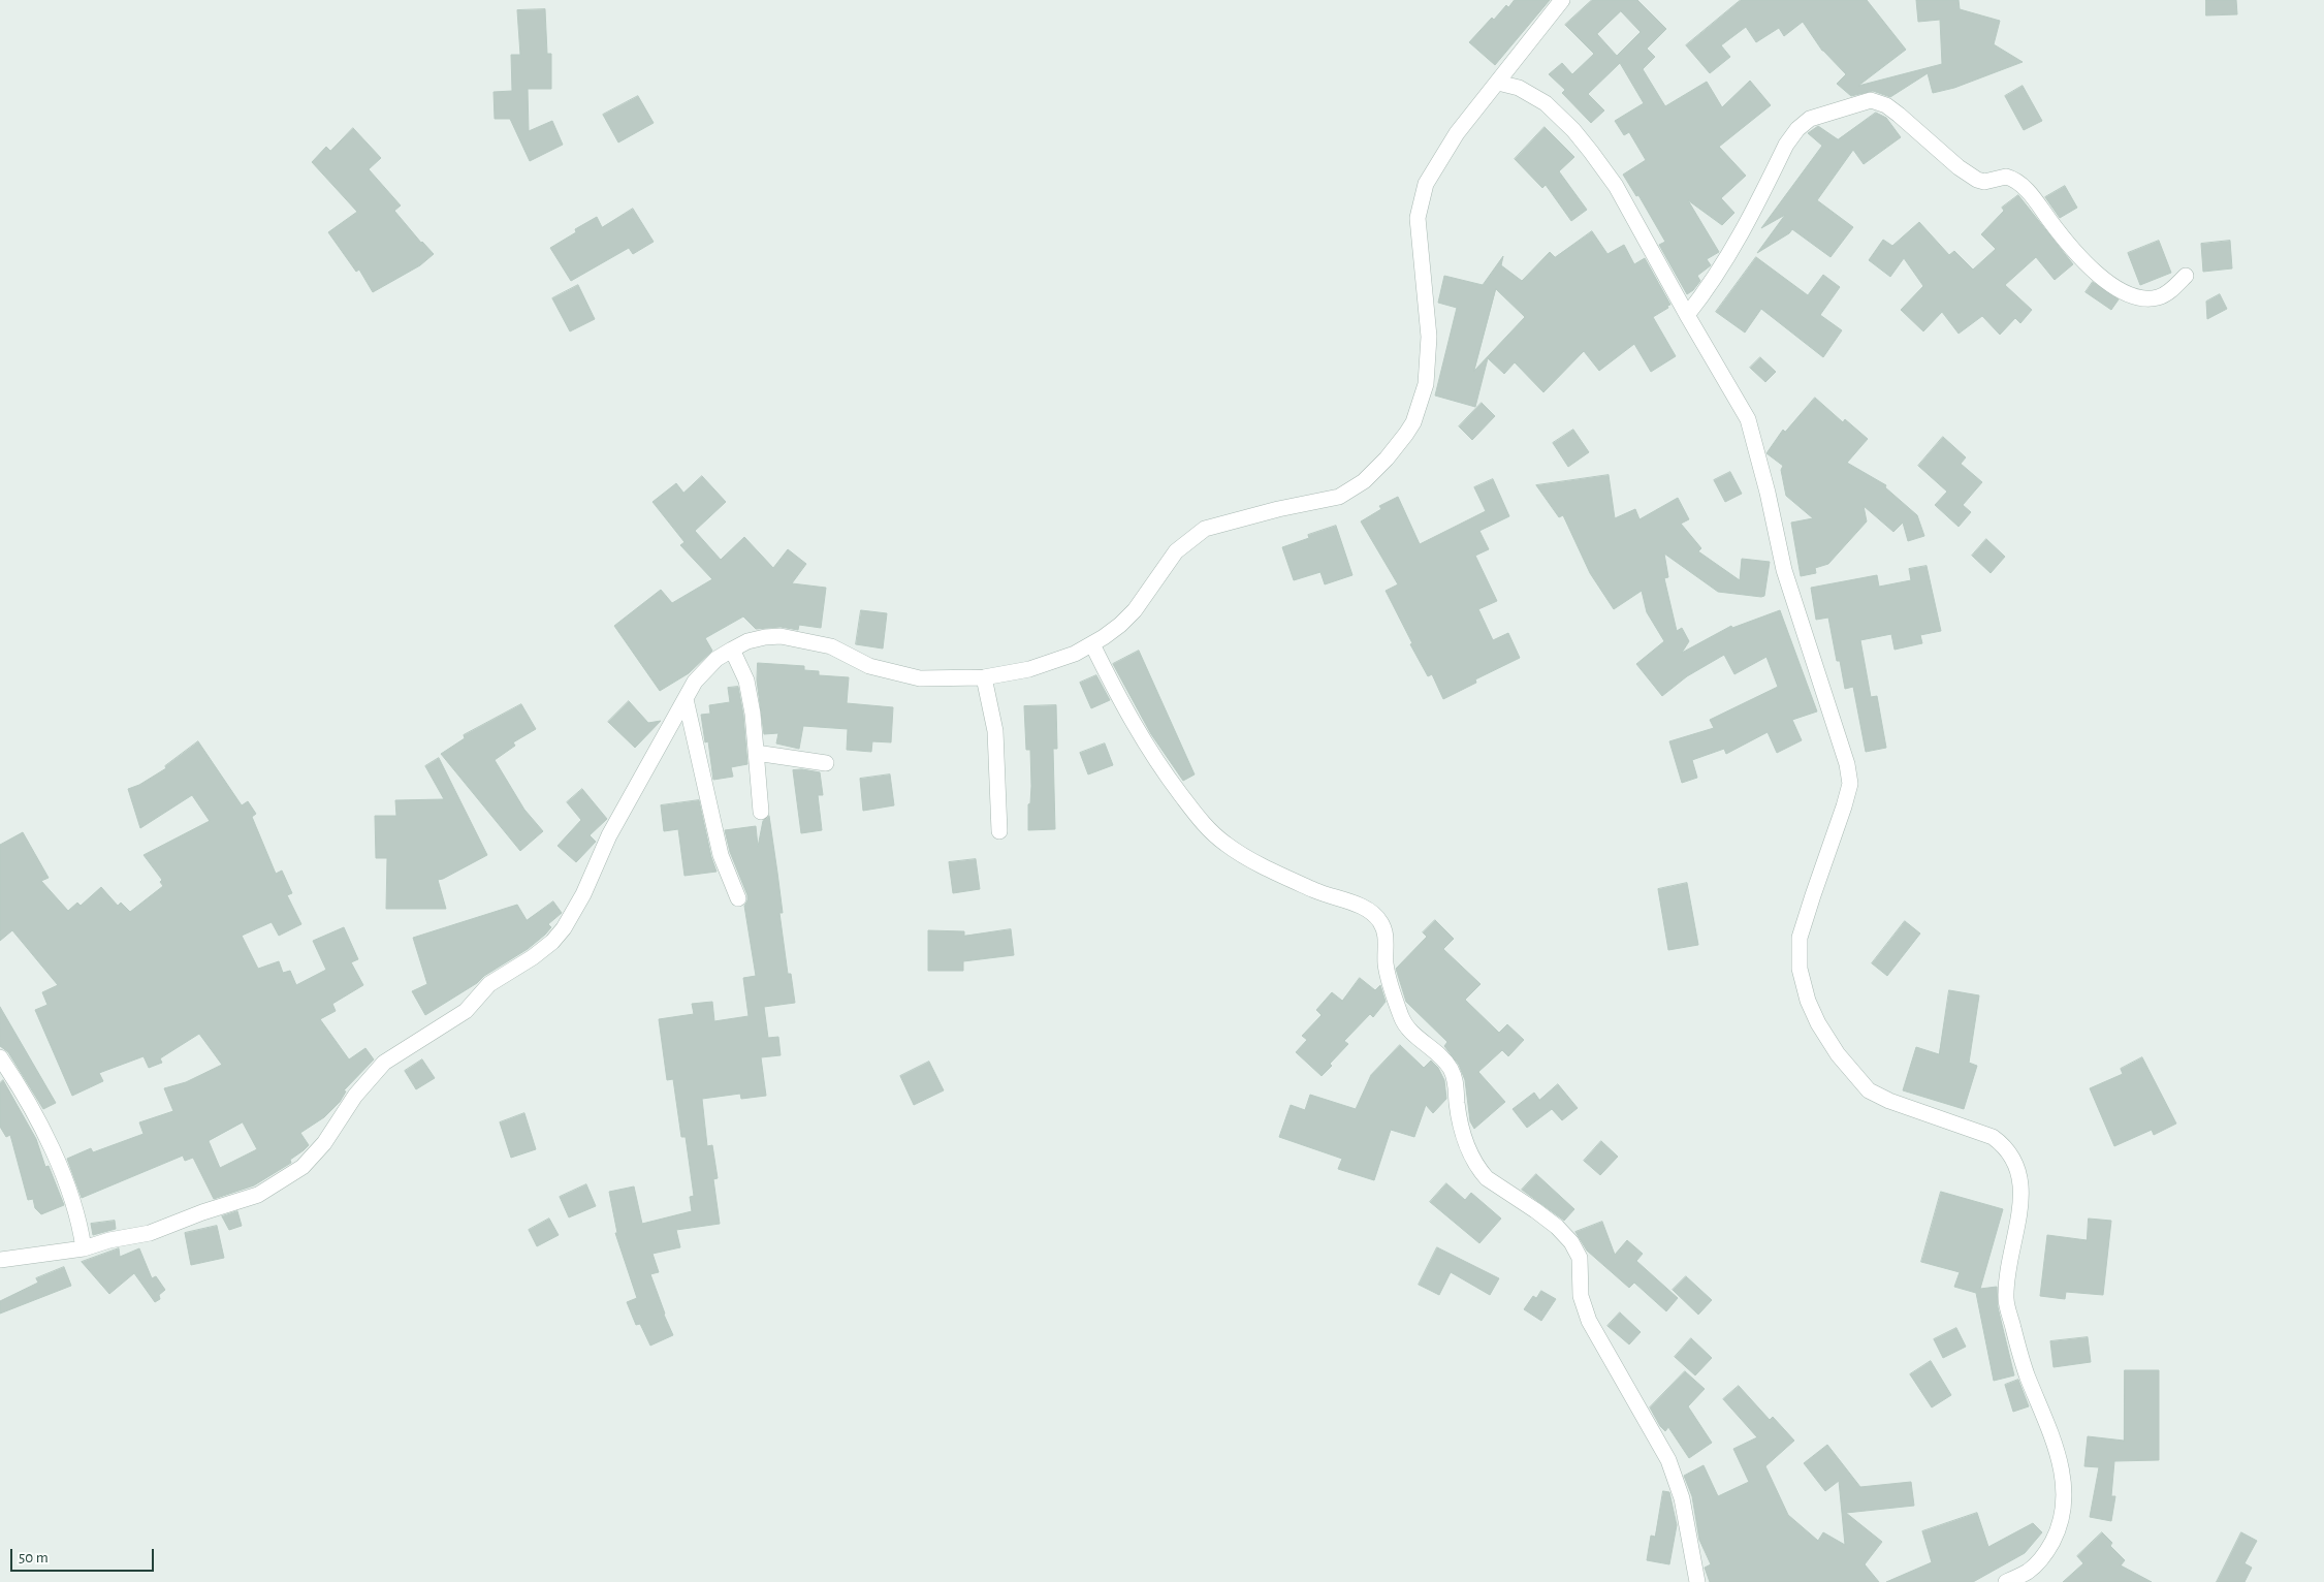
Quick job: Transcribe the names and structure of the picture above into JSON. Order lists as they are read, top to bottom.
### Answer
{
  "scale_bar": "50 m"
}
